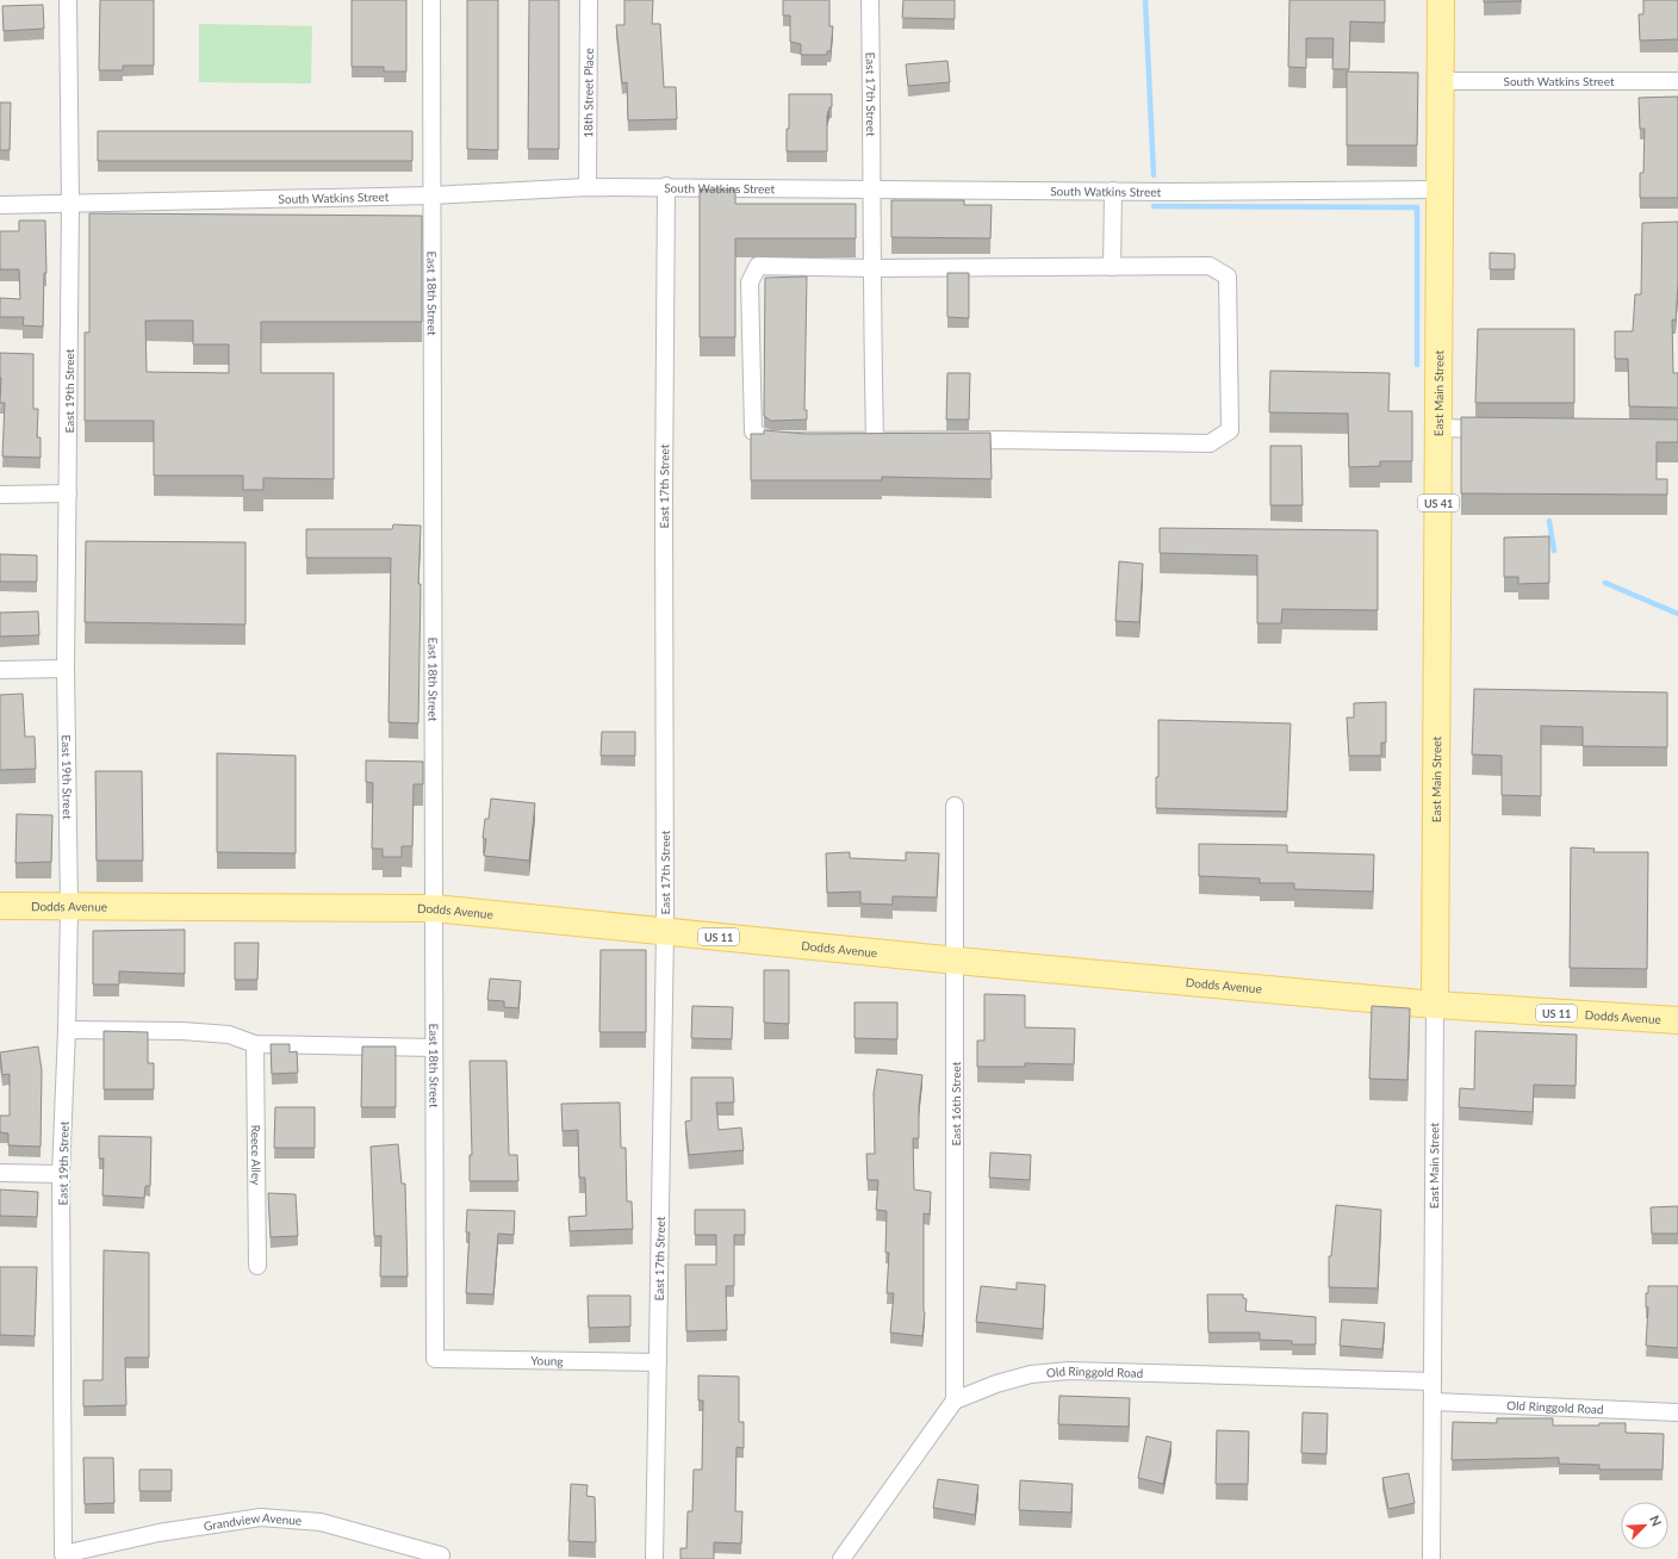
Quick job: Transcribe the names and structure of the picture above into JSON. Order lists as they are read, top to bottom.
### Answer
{
  "streets": {
    "main road": [
      "East Main Street",
      "US 41",
      "Dodds Avenue",
      "US 11"
    ],
    "street": [
      "South Watkins Street",
      "18th Street Place",
      "East 17th Street",
      "East 18th Street",
      "East 19th Street",
      "East 16th Street",
      "Reece Alley",
      "Young",
      "Old Ringgold Road",
      "Grandview Avenue"
    ]
  },
  "crossings": [
    ["South Watkins Street", "18th Street Place"],
    ["South Watkins Street", "East 17th Street"],
    ["South Watkins Street", "East 18th Street"],
    ["South Watkins Street", "East 19th Street"],
    ["South Watkins Street", "East Main Street"],
    ["East 17th Street", "Dodds Avenue"],
    ["East 17th Street", "Young"],
    ["East 18th Street", "Dodds Avenue"],
    ["East 18th Street", "Young"],
    ["East 19th Street", "Dodds Avenue"],
    ["East 19th Street", "Grandview Avenue"],
    ["East Main Street", "Dodds Avenue"],
    ["East Main Street", "Old Ringgold Road"],
    ["Dodds Avenue", "East 16th Street"],
    ["East 16th Street", "Old Ringgold Road"]
  ],
  "north": "top right"
}
